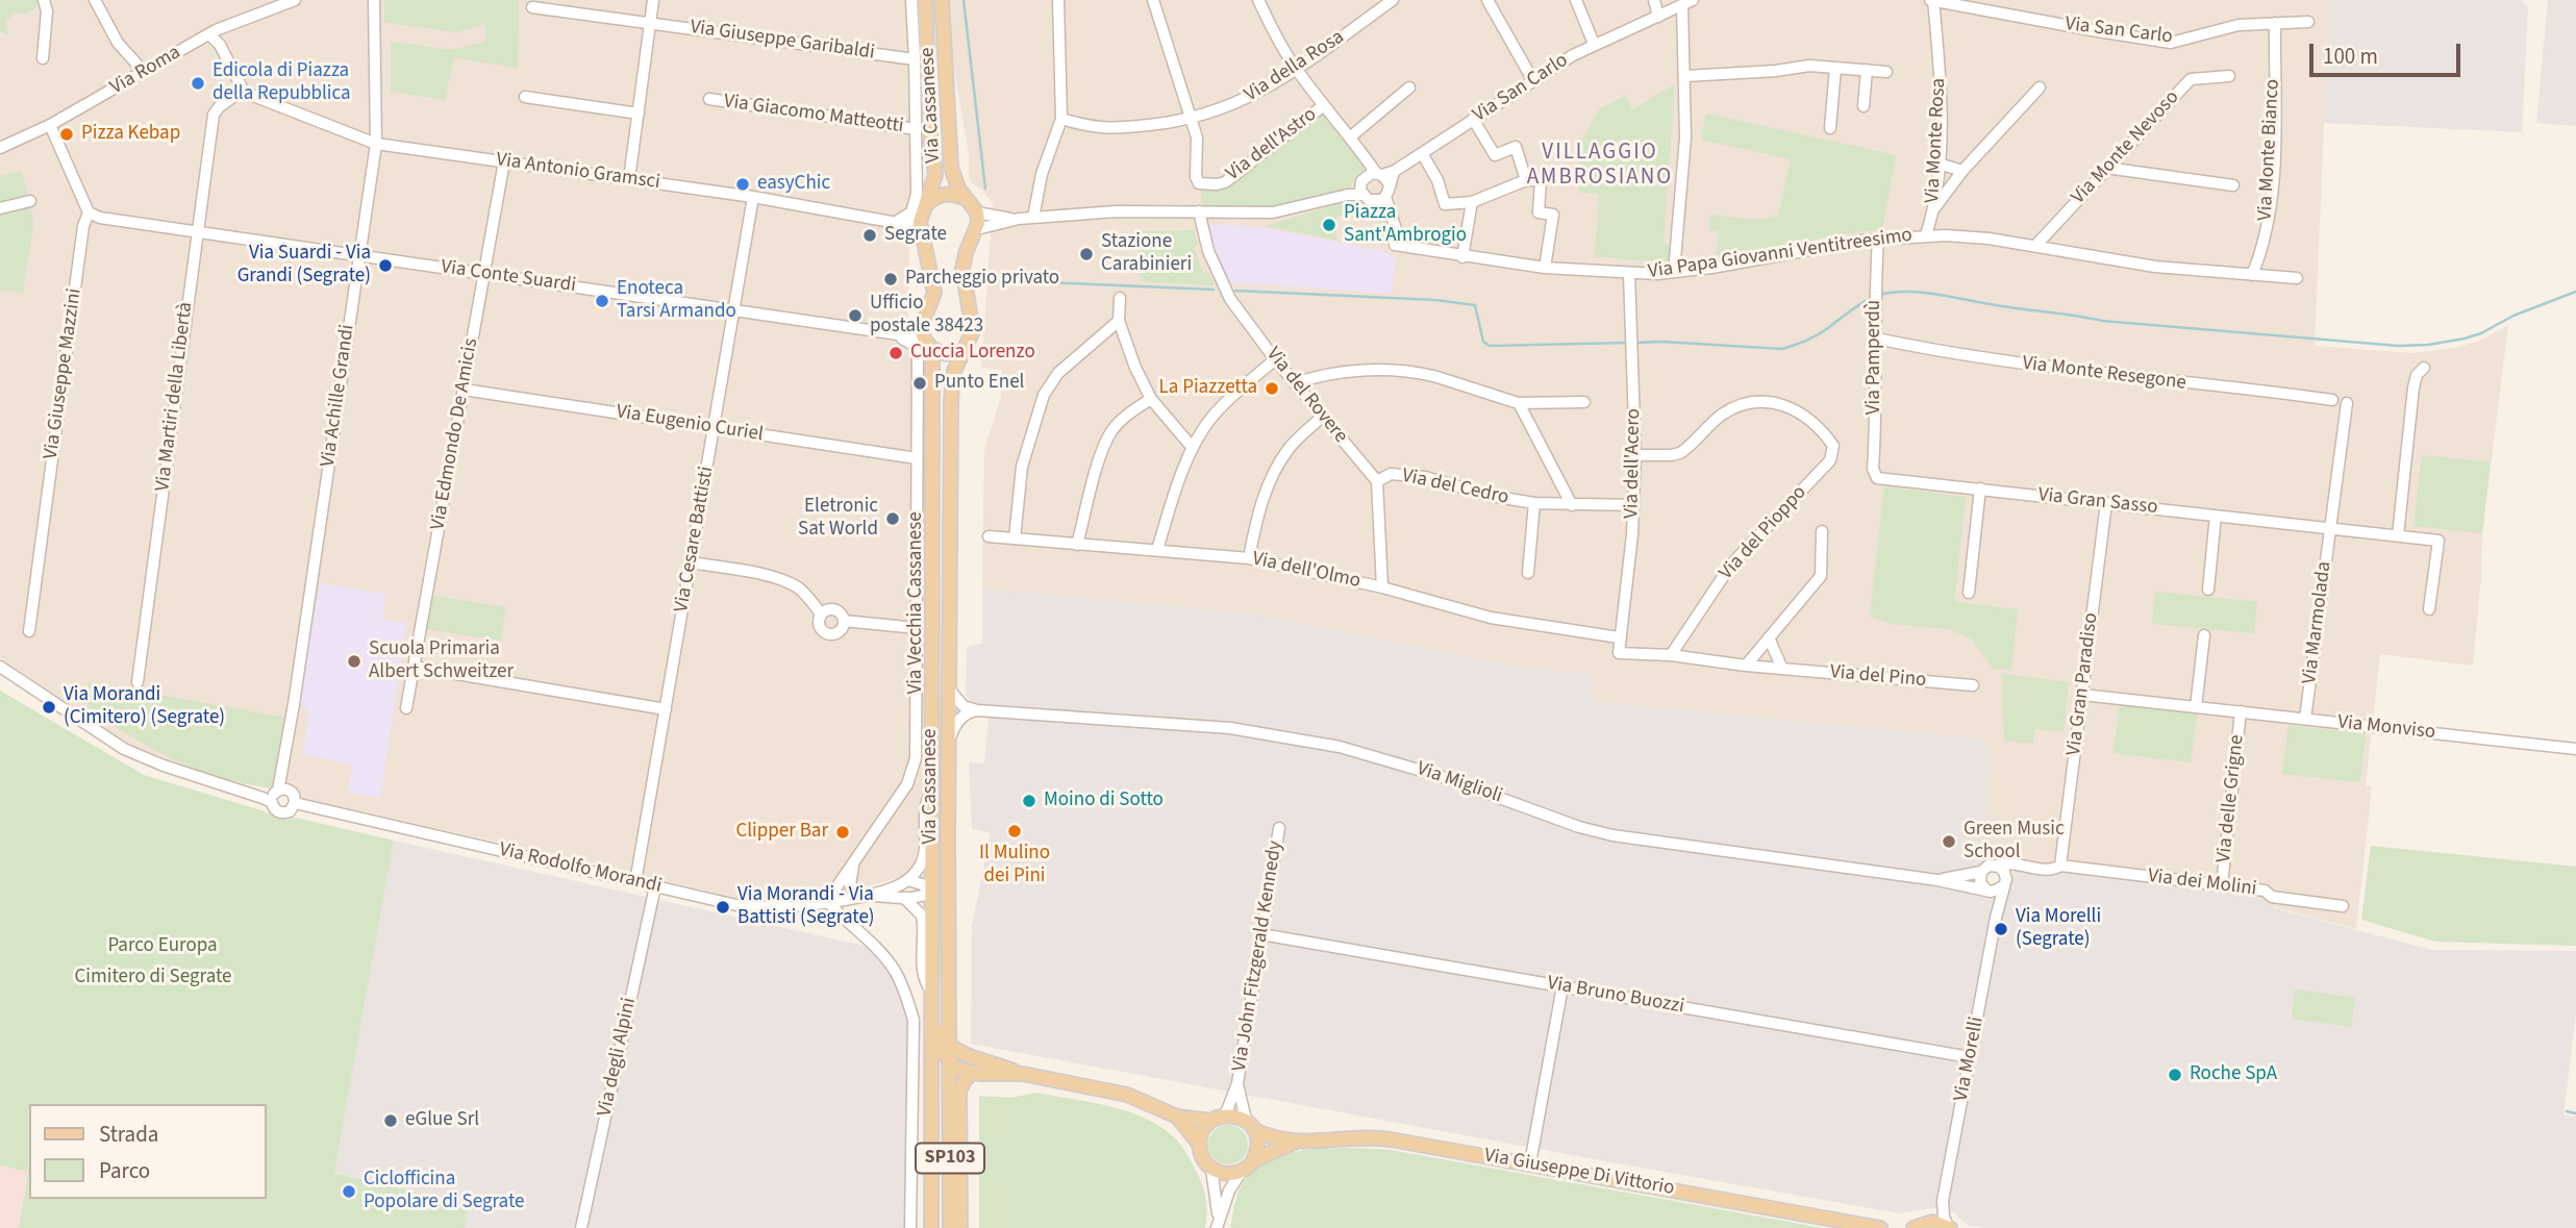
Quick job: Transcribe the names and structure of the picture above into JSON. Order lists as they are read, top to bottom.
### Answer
{
  "streets": {
    "main road": ["Via Cassanese", "SP103", "Via Giuseppe Di Vittorio"],
    "street": [
      "Via San Carlo",
      "Via Giuseppe Garibaldi",
      "Via della Rosa",
      "Via Roma",
      "Via Giacomo Matteotti",
      "Via Monte Rosa",
      "Via dell'Astro",
      "Via Monte Nevoso",
      "Via Monte Bianco",
      "Via Antonio Gramsci",
      "Via Papa Giovanni Ventitreesimo",
      "Via Conte Suardi",
      "Via Pamperdù",
      "Via Giuseppe Mazzini",
      "Via Monte Resegone",
      "Via Achille Grandi",
      "Via del Rovere",
      "Via Martiri della Libertà",
      "Via Eugenio Curiel",
      "Via Edmondo De Amicis",
      "Via dell'Acero",
      "Via del Cedro",
      "Via Gran Sasso",
      "Via del Pioppo",
      "Via Cesare Battisti",
      "Via dell'Olmo",
      "Via Vecchia Cassanese",
      "Via Marmolada",
      "Via del Pino",
      "Via Gran Paradiso",
      "Via Monviso",
      "Via Miglioli",
      "Via delle Grigne",
      "Via Rodolfo Morandi",
      "Via dei Molini",
      "Via John Fitzgerald Kennedy",
      "Via Bruno Buozzi",
      "Via degli Alpini",
      "Via Morelli"
    ]
  },
  "crossings": [
    ["Via San Carlo", "Via Monte Rosa"],
    ["Via San Carlo", "Via Monte Bianco"],
    ["Via della Rosa", "Via dell'Astro"],
    ["Via Cassanese", "Via Antonio Gramsci"],
    ["Via Cassanese", "Via Conte Suardi"],
    ["Via Cassanese", "Via Rodolfo Morandi"],
    ["Via Monte Rosa", "Via Papa Giovanni Ventitreesimo"],
    ["Via Monte Nevoso", "Via Papa Giovanni Ventitreesimo"],
    ["Via Monte Bianco", "Via Papa Giovanni Ventitreesimo"],
    ["Via Antonio Gramsci", "Via Achille Grandi"],
    ["Via Antonio Gramsci", "Via Martiri della Libertà"],
    ["Via Antonio Gramsci", "Via Edmondo De Amicis"],
    ["Via Antonio Gramsci", "Via Cesare Battisti"],
    ["Via Papa Giovanni Ventitreesimo", "Via Pamperdù"],
    ["Via Papa Giovanni Ventitreesimo", "Via dell'Acero"],
    ["Via Conte Suardi", "Via Giuseppe Mazzini"],
    ["Via Conte Suardi", "Via Achille Grandi"],
    ["Via Conte Suardi", "Via Martiri della Libertà"],
    ["Via Conte Suardi", "Via Edmondo De Amicis"],
    ["Via Conte Suardi", "Via Cesare Battisti"],
    ["Via Conte Suardi", "Via Vecchia Cassanese"],
    ["Via Pamperdù", "Via Monte Resegone"],
    ["Via Pamperdù", "Via Gran Sasso"],
    ["Via Achille Grandi", "Via Rodolfo Morandi"],
    ["Via del Rovere", "Via del Cedro"],
    ["Via Eugenio Curiel", "Via Edmondo De Amicis"],
    ["Via Eugenio Curiel", "Via Cesare Battisti"],
    ["Via Eugenio Curiel", "Via Vecchia Cassanese"],
    ["Via dell'Acero", "Via del Cedro"],
    ["Via dell'Acero", "Via del Pioppo"],
    ["Via dell'Acero", "Via dell'Olmo"],
    ["Via dell'Acero", "Via del Pino"],
    ["Via Gran Sasso", "Via Marmolada"],
    ["Via Gran Sasso", "Via Gran Paradiso"],
    ["Via del Pioppo", "Via del Pino"],
    ["Via Cesare Battisti", "Via Rodolfo Morandi"],
    ["Via Vecchia Cassanese", "Via Rodolfo Morandi"],
    ["Via Marmolada", "Via Monviso"],
    ["Via Gran Paradiso", "Via Monviso"],
    ["Via Gran Paradiso", "Via dei Molini"],
    ["Via Monviso", "Via delle Grigne"],
    ["Via Miglioli", "Via Morelli"],
    ["Via delle Grigne", "Via dei Molini"],
    ["Via Rodolfo Morandi", "Via degli Alpini"],
    ["Via John Fitzgerald Kennedy", "Via Bruno Buozzi"],
    ["Via John Fitzgerald Kennedy", "Via Giuseppe Di Vittorio"],
    ["Via Bruno Buozzi", "Via Morelli"]
  ],
  "districts": ["VILLAGGIO AMBROSIANO"],
  "parks": ["Parco Europa", "Cimitero di Segrate"],
  "places": [
    "Edicola di Piazza della Repubblica",
    "Pizza Kebap",
    "easyChic",
    "Piazza Sant'Ambrogio",
    "Segrate",
    "Stazione Carabinieri",
    "Via Suardi - Via Grandi (Segrate)",
    "Parcheggio privato",
    "Enoteca Tarsi Armando",
    "Ufficio postale 38423",
    "Cuccia Lorenzo",
    "Punto Enel",
    "La Piazzetta",
    "Eletronic Sat World",
    "Scuola Primaria Albert Schweitzer",
    "Via Morandi (Cimitero) (Segrate)",
    "Moino di Sotto",
    "Il Mulino dei Pini",
    "Clipper Bar",
    "Green Music School",
    "Via Morandi - Via Battisti (Segrate)",
    "Via Morelli (Segrate)",
    "Roche SpA",
    "eGlue Srl",
    "Ciclofficina Popolare di Segrate"
  ],
  "legend": ["Strada", "Parco"],
  "scale_bar": "100 m"
}
